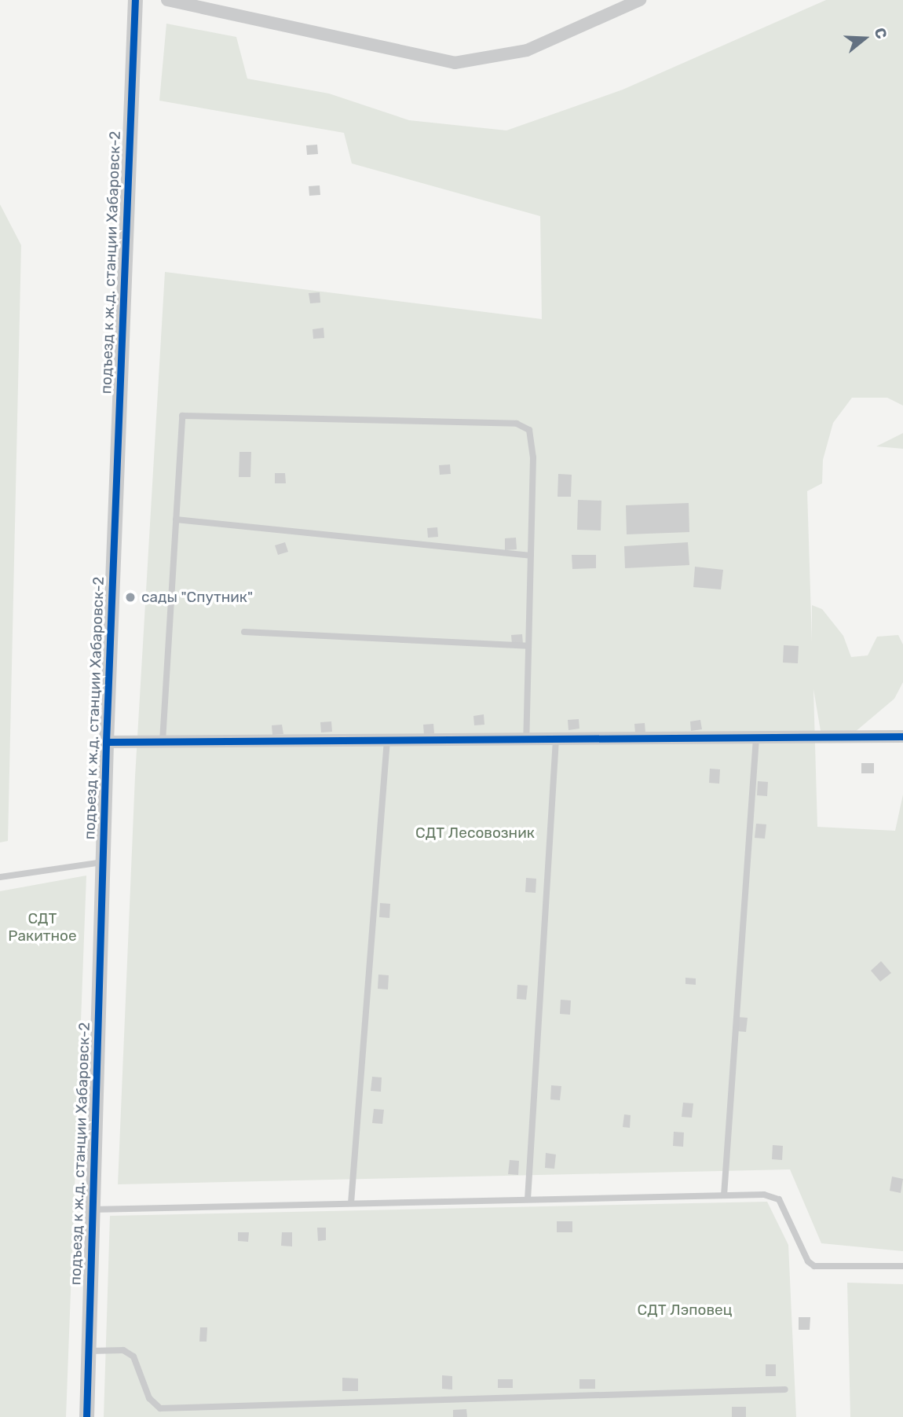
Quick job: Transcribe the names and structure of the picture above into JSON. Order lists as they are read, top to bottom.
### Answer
{
  "streets": {
    "street": ["подъезд к ж.д. станции Хабаровск-2"]
  },
  "parks": ["СДТ Лесовозник", "СДТ Ракитное", "СДТ Лэповец"],
  "places": ["сады \"Спутник\""],
  "north": "right"
}
